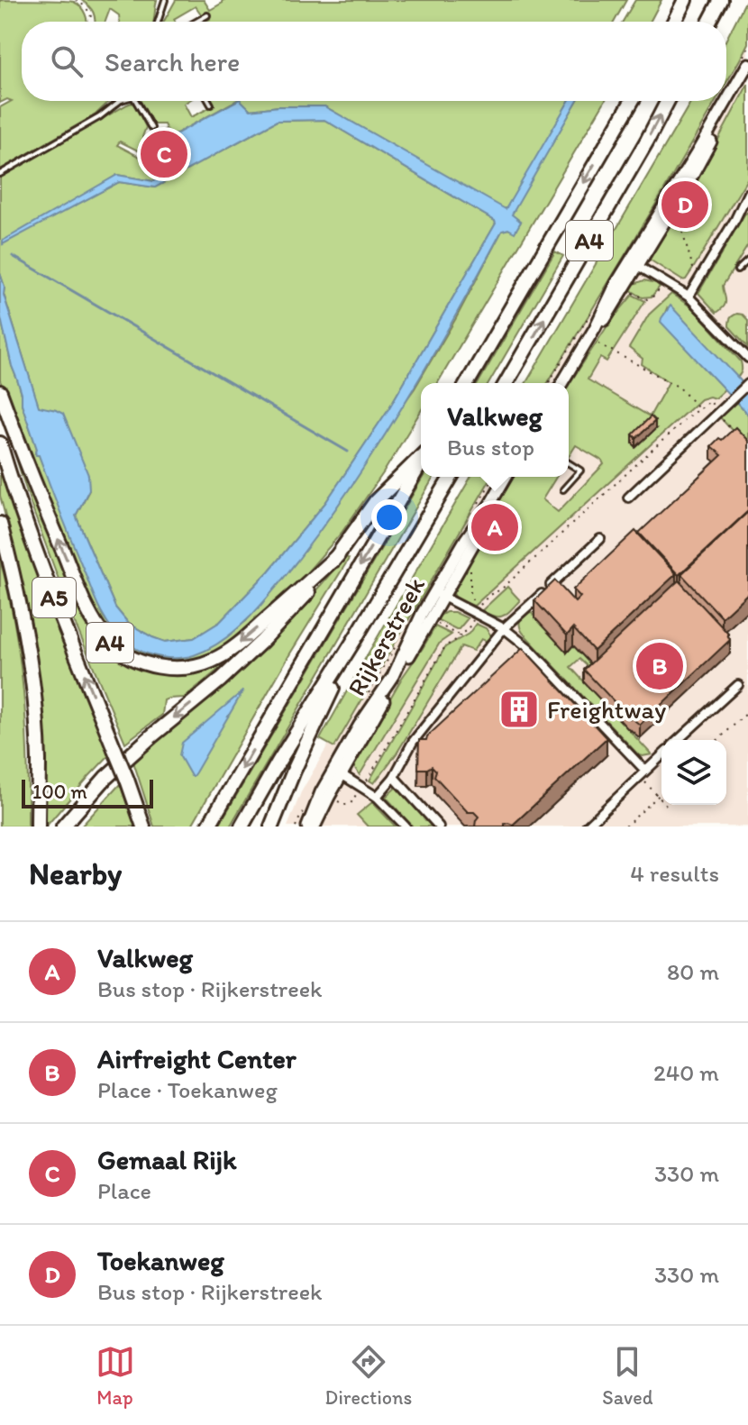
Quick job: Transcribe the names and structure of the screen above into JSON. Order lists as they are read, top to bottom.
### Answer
{
  "streets": {
    "highway": ["A4", "A5"],
    "street": ["Rijkerstreek"]
  },
  "places": {
    "building": ["Freightway"]
  },
  "scale_bar": "100 m",
  "page": {
    "search": "Search here",
    "pins": [
      "C",
      "D",
      "A",
      "B"
    ],
    "popup": ["Valkweg", "Bus stop"],
    "scale": "100 m",
    "heading": ["Nearby", "4 results"],
    "list": [
      {
        "mark": "A",
        "name": "Valkweg",
        "note": "Bus stop · Rijkerstreek",
        "value": "80 m"
      },
      {
        "mark": "B",
        "name": "Airfreight Center",
        "note": "Place · Toekanweg",
        "value": "240 m"
      },
      {
        "mark": "C",
        "name": "Gemaal Rijk",
        "note": "Place",
        "value": "330 m"
      },
      {
        "mark": "D",
        "name": "Toekanweg",
        "note": "Bus stop · Rijkerstreek",
        "value": "330 m"
      }
    ],
    "nav": ["Map", "Directions", "Saved"]
  }
}
